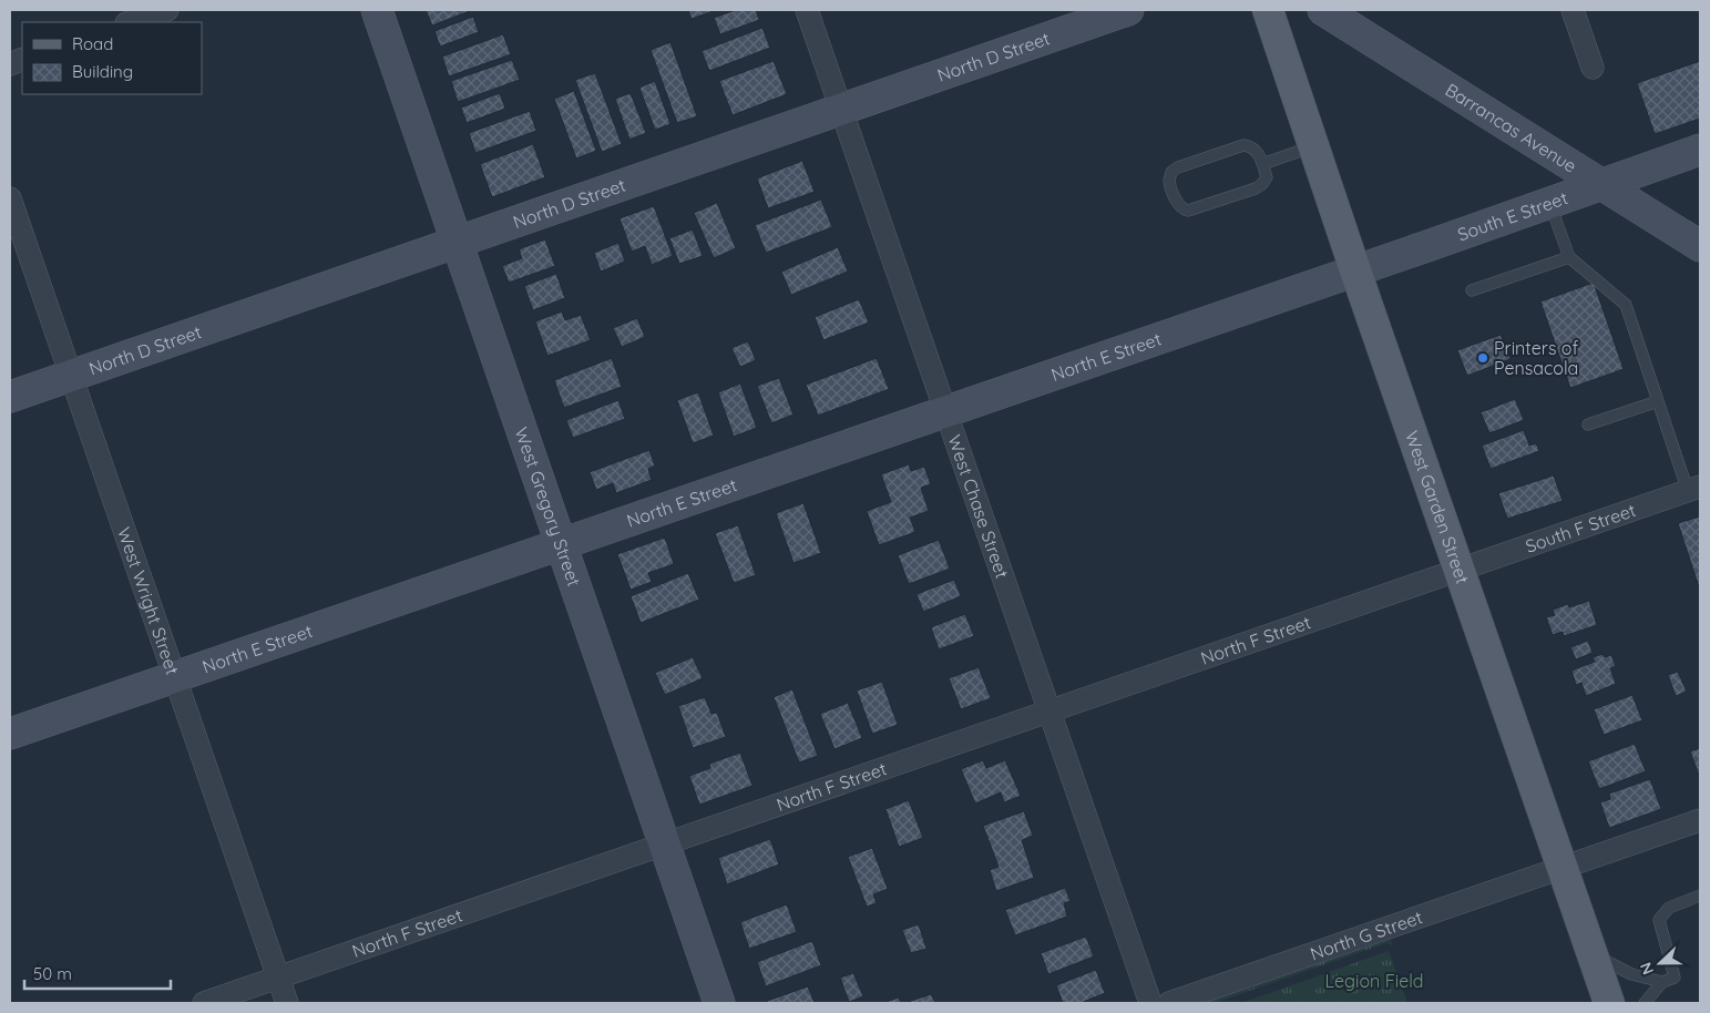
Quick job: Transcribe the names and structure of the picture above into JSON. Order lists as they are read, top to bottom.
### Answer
{
  "streets": {
    "main road": ["West Garden Street"],
    "street": [
      "North D Street",
      "Barrancas Avenue",
      "South E Street",
      "North E Street",
      "West Gregory Street",
      "West Chase Street",
      "South F Street",
      "West Wright Street",
      "North F Street",
      "North G Street"
    ]
  },
  "crossings": [
    ["North D Street", "West Gregory Street"],
    ["North D Street", "West Chase Street"],
    ["North D Street", "West Wright Street"],
    ["Barrancas Avenue", "South E Street"],
    ["South E Street", "North E Street"],
    ["South E Street", "West Garden Street"],
    ["North E Street", "West Gregory Street"],
    ["North E Street", "West Chase Street"],
    ["North E Street", "West Garden Street"],
    ["North E Street", "West Wright Street"],
    ["West Gregory Street", "North F Street"],
    ["West Chase Street", "North F Street"],
    ["West Garden Street", "South F Street"],
    ["West Garden Street", "North F Street"],
    ["West Garden Street", "North G Street"],
    ["South F Street", "North F Street"],
    ["West Wright Street", "North F Street"]
  ],
  "parks": ["Legion Field"],
  "places": ["Printers of Pensacola"],
  "legend": ["Road", "Building"],
  "scale_bar": "50 m",
  "north": "left"
}
